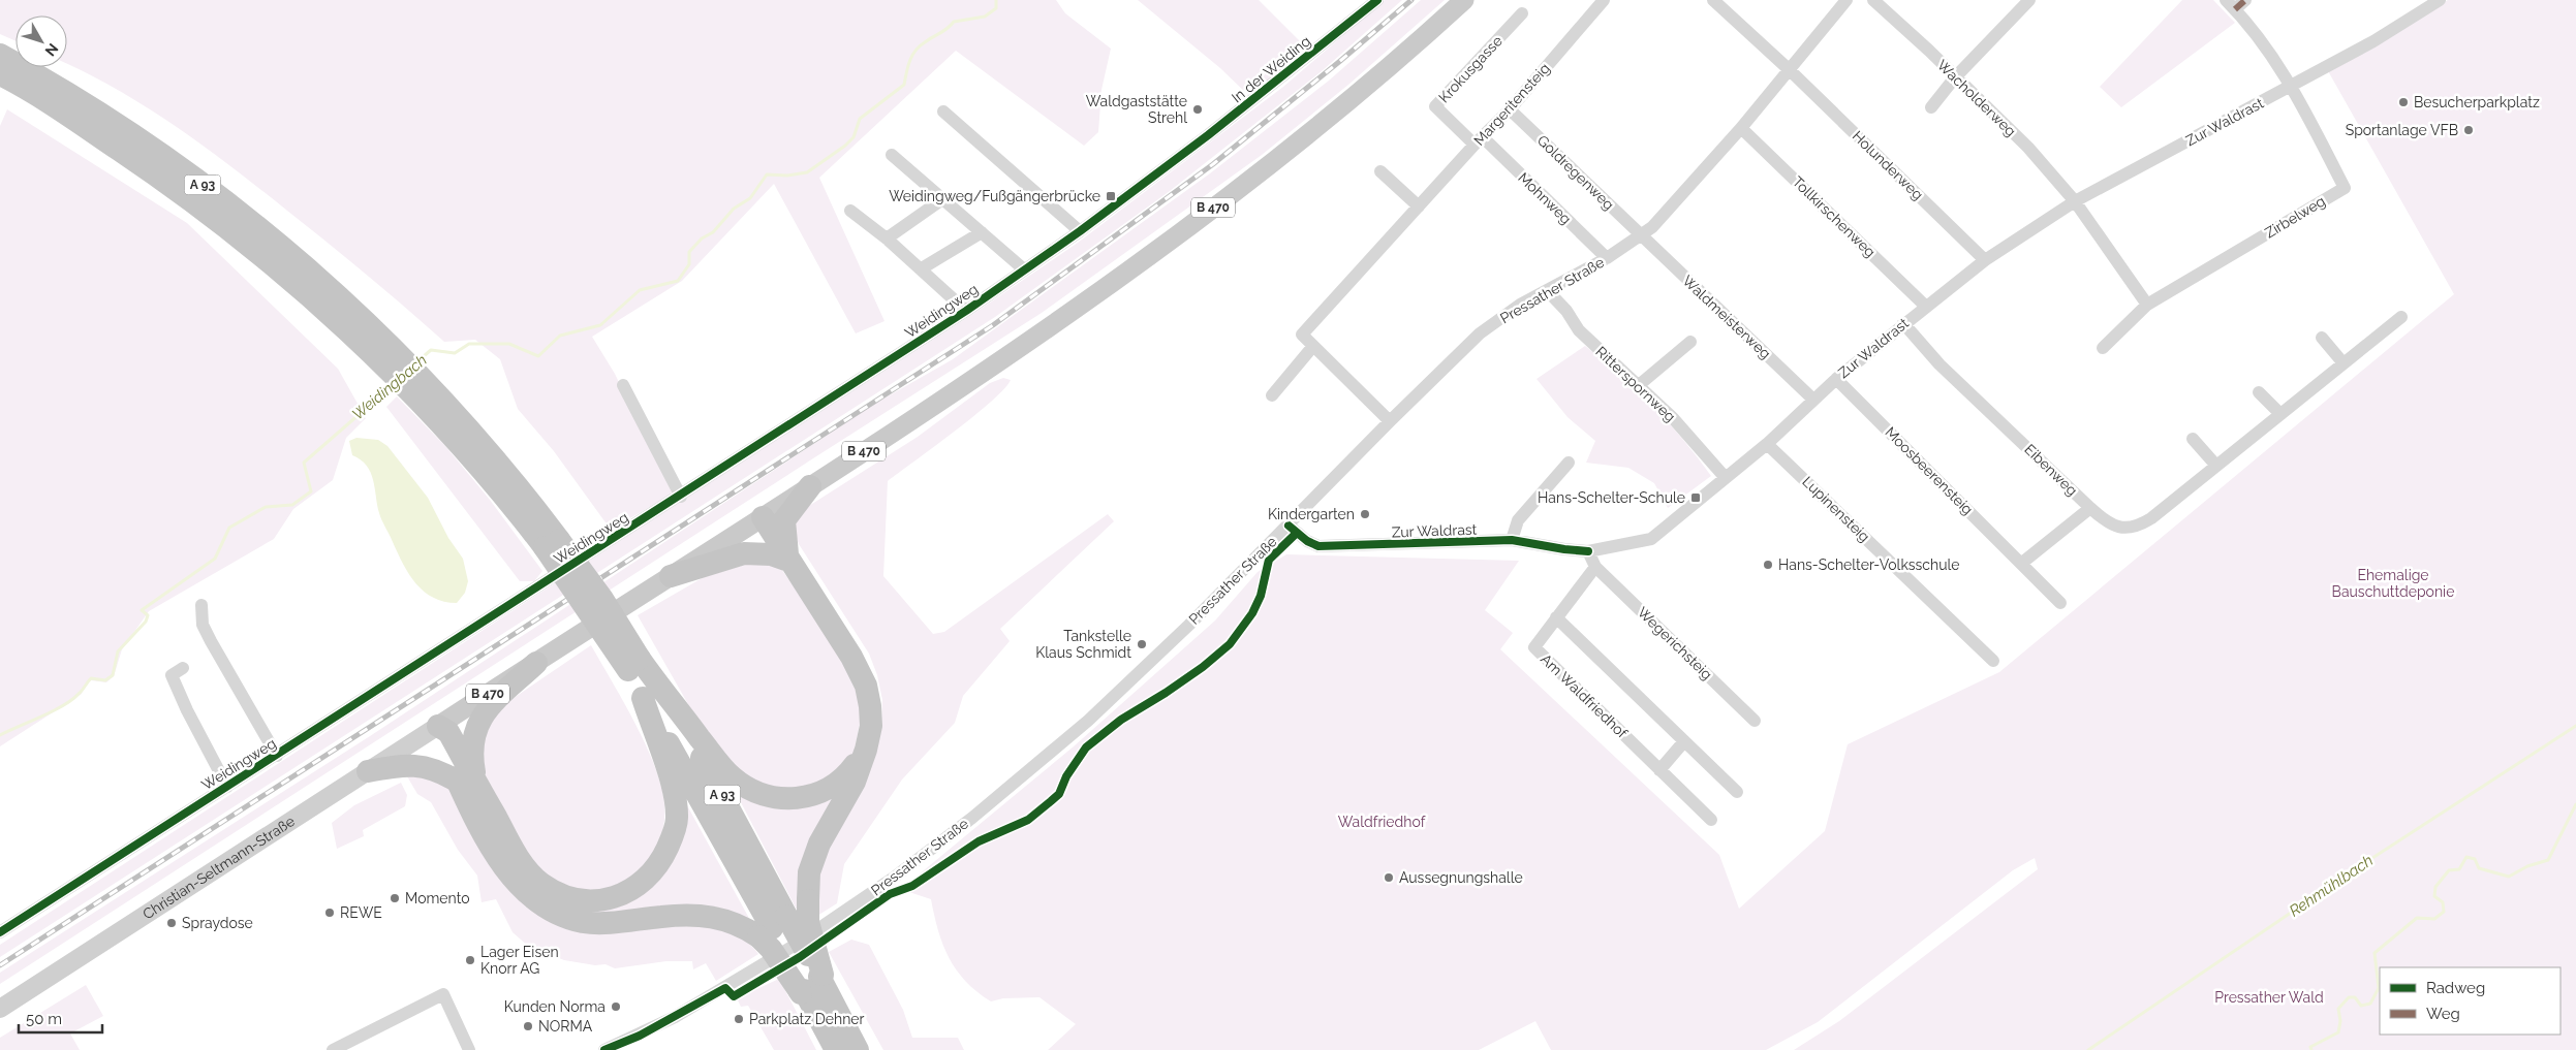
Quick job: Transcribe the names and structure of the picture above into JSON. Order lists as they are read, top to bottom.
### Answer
{
  "streets": {
    "highway": ["A 93"],
    "main road": ["B 470", "Christian-Seltmann-Straße"],
    "street": [
      "In der Weiding",
      "Krokusgasse",
      "Wacholderweg",
      "Margeritensteig",
      "Zur Waldrast",
      "Holunderweg",
      "Goldregenweg",
      "Mohnweg",
      "Tollkirschenweg",
      "Zirbelweg",
      "Pressather Straße",
      "Weidingweg",
      "Waldmeisterweg",
      "Ritterspornweg",
      "Eibenweg",
      "Moosbeerensteig",
      "Lupinensteig",
      "Wegerichsteig",
      "Am Waldfriedhof"
    ]
  },
  "crossings": [
    ["In der Weiding", "Weidingweg"],
    ["Krokusgasse", "Margeritensteig"],
    ["Krokusgasse", "Mohnweg"],
    ["Wacholderweg", "Zur Waldrast"],
    ["Margeritensteig", "Goldregenweg"],
    ["Margeritensteig", "Mohnweg"],
    ["Zur Waldrast", "Holunderweg"],
    ["Zur Waldrast", "Tollkirschenweg"],
    ["Zur Waldrast", "Zirbelweg"],
    ["Zur Waldrast", "Pressather Straße"],
    ["Zur Waldrast", "Waldmeisterweg"],
    ["Zur Waldrast", "Ritterspornweg"],
    ["Zur Waldrast", "Eibenweg"],
    ["Zur Waldrast", "Moosbeerensteig"],
    ["Zur Waldrast", "Lupinensteig"],
    ["Holunderweg", "Pressather Straße"],
    ["Goldregenweg", "Pressather Straße"],
    ["Goldregenweg", "Waldmeisterweg"],
    ["Mohnweg", "Pressather Straße"],
    ["B 470", "Christian-Seltmann-Straße"],
    ["Tollkirschenweg", "Pressather Straße"],
    ["Pressather Straße", "Waldmeisterweg"],
    ["Pressather Straße", "Ritterspornweg"],
    ["Wegerichsteig", "Am Waldfriedhof"]
  ],
  "water": ["Weidingbach", "Rehmühlbach"],
  "parks": ["Ehemalige Bauschuttdeponie", "Waldfriedhof", "Pressather Wald"],
  "places": {
    "other": [
      "Besucherparkplatz",
      "Waldgaststätte Strehl",
      "Sportanlage VFB",
      "Kindergarten",
      "Hans-Schelter-Volksschule",
      "Tankstelle Klaus Schmidt",
      "Aussegnungshalle",
      "Momento",
      "REWE",
      "Spraydose",
      "Lager Eisen Knorr AG",
      "Kunden Norma",
      "Parkplatz Dehner",
      "NORMA"
    ],
    "transit": ["Weidingweg/Fußgängerbrücke", "Hans-Schelter-Schule"]
  },
  "legend": ["Radweg", "Weg"],
  "scale_bar": "50 m",
  "north": "bottom right"
}
